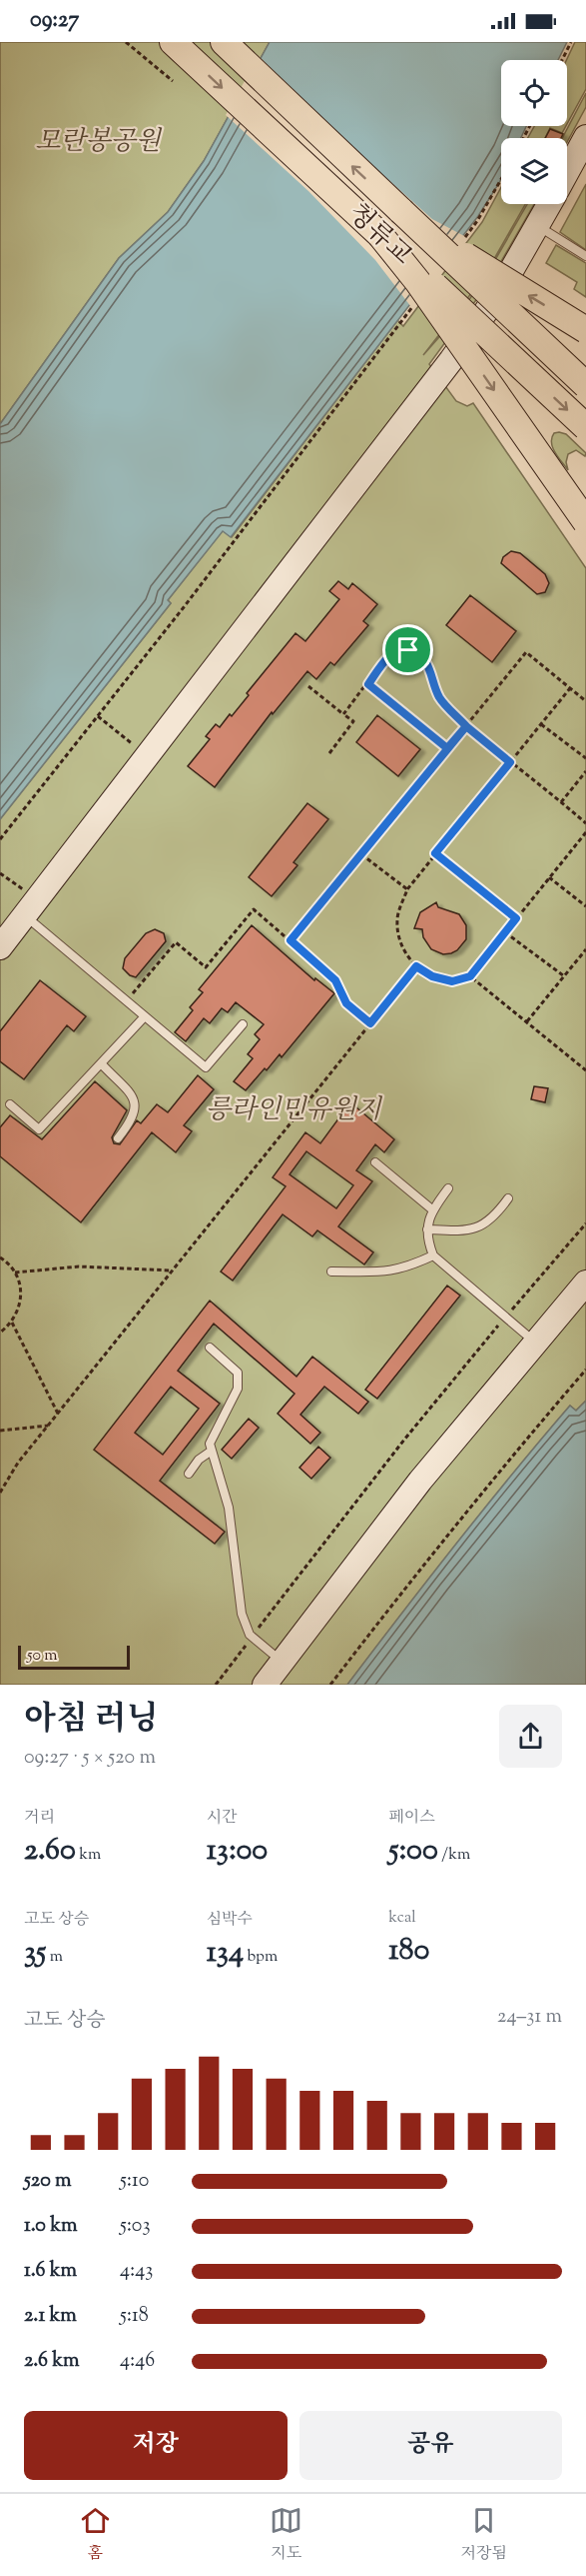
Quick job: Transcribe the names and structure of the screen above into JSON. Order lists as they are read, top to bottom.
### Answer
{
  "streets": {
    "main road": ["청류교"]
  },
  "parks": ["모란봉공원", "릉라인민유원지"],
  "scale_bar": "50 m",
  "page": {
    "status": "09:27",
    "scale": "50 m",
    "heading": ["아침 러닝", "09:27 · 5 × 520 m"],
    "stats": [
      ["거리", "2.60 km"],
      ["시간", "13:00"],
      ["페이스", "5:00 /km"],
      ["고도 상승", "35 m"],
      ["심박수", "134 bpm"],
      ["kcal", "180"]
    ],
    "chart": ["고도 상승", "24–31 m"],
    "list": [
      {
        "name": "520 m",
        "note": "5:10"
      },
      {
        "name": "1.0 km",
        "note": "5:03"
      },
      {
        "name": "1.6 km",
        "note": "4:43"
      },
      {
        "name": "2.1 km",
        "note": "5:18"
      },
      {
        "name": "2.6 km",
        "note": "4:46"
      }
    ],
    "buttons": ["저장", "공유"],
    "tabs": ["홈", "지도", "저장됨"]
  }
}
